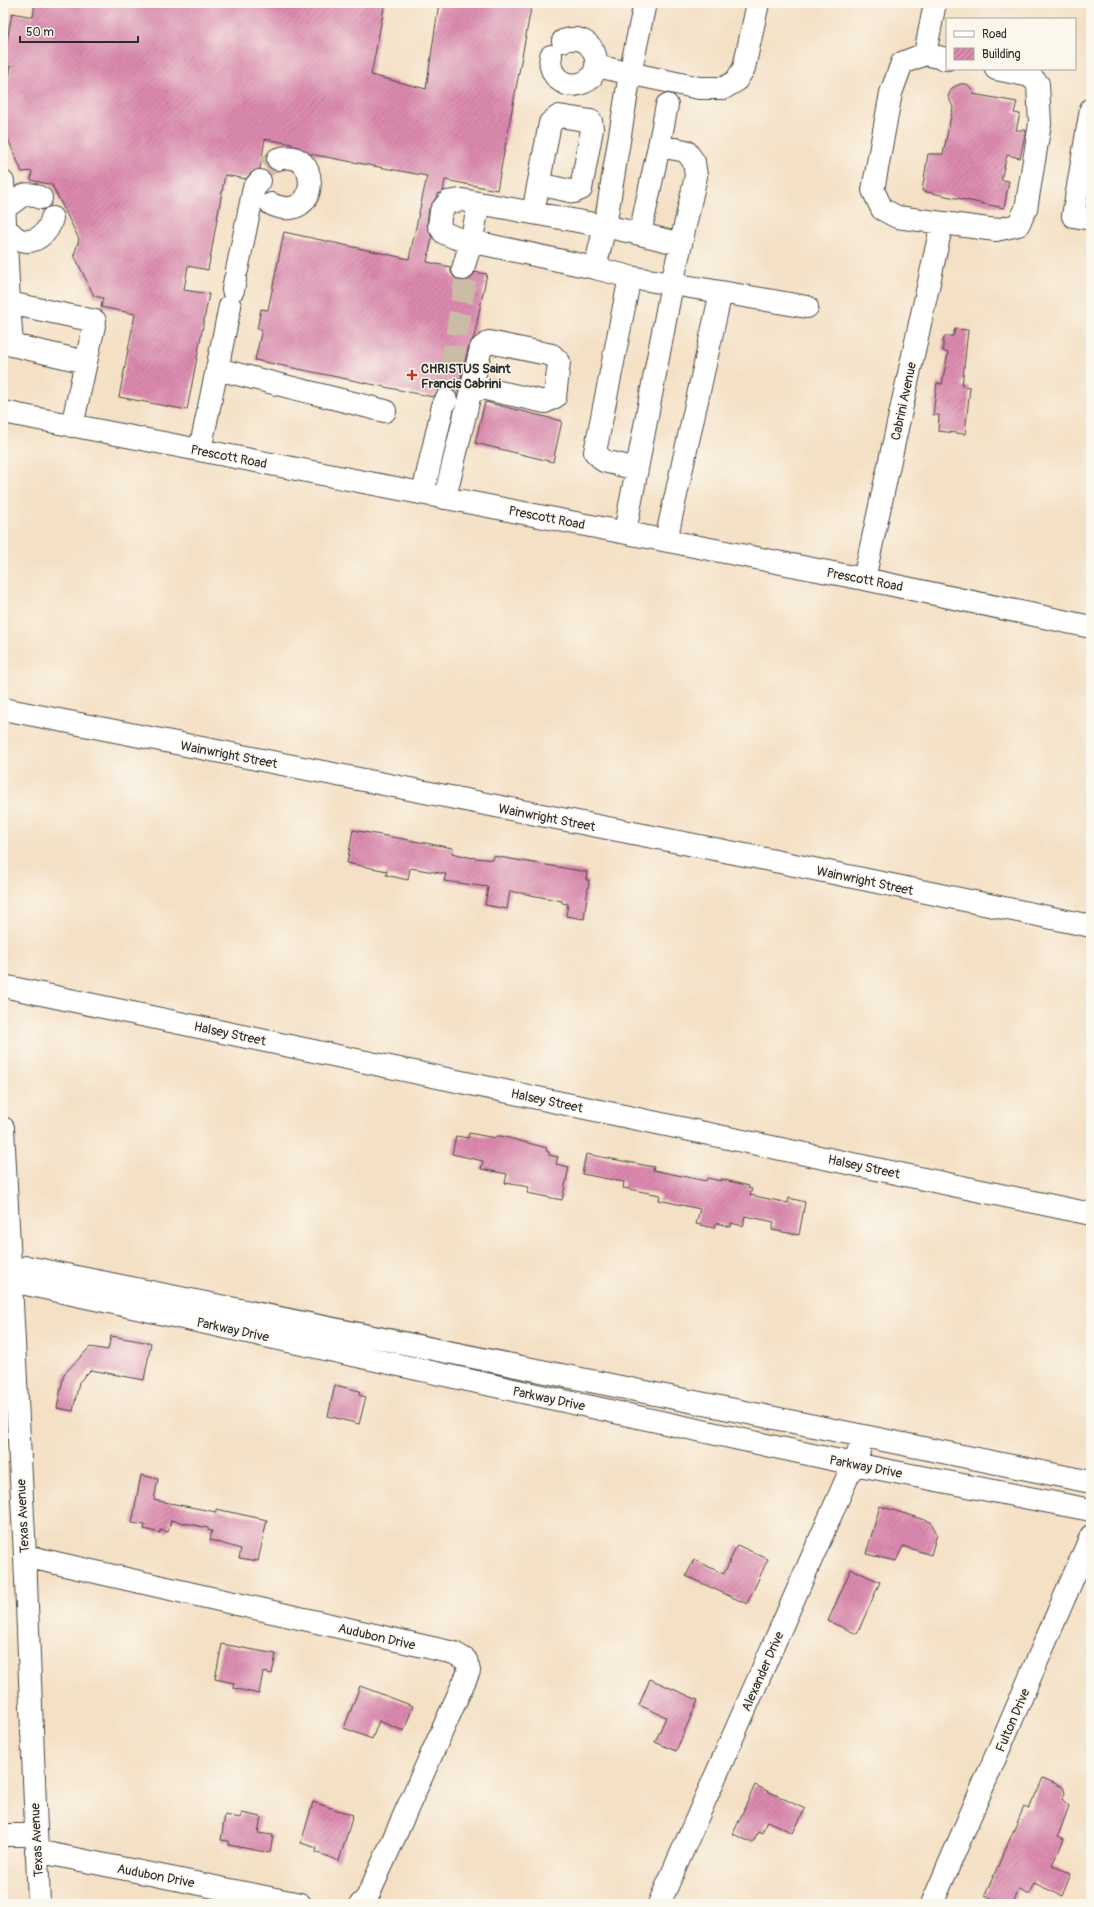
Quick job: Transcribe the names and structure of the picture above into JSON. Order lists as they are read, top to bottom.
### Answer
{
  "streets": {
    "street": [
      "Cabrini Avenue",
      "Prescott Road",
      "Wainwright Street",
      "Halsey Street",
      "Parkway Drive",
      "Texas Avenue",
      "Audubon Drive",
      "Alexander Drive",
      "Fulton Drive"
    ]
  },
  "crossings": [
    ["Cabrini Avenue", "Prescott Road"],
    ["Parkway Drive", "Texas Avenue"],
    ["Parkway Drive", "Alexander Drive"],
    ["Texas Avenue", "Audubon Drive"]
  ],
  "places": {
    "health": ["CHRISTUS Saint Francis Cabrini"]
  },
  "legend": ["Road", "Building"],
  "scale_bar": "50 m"
}
